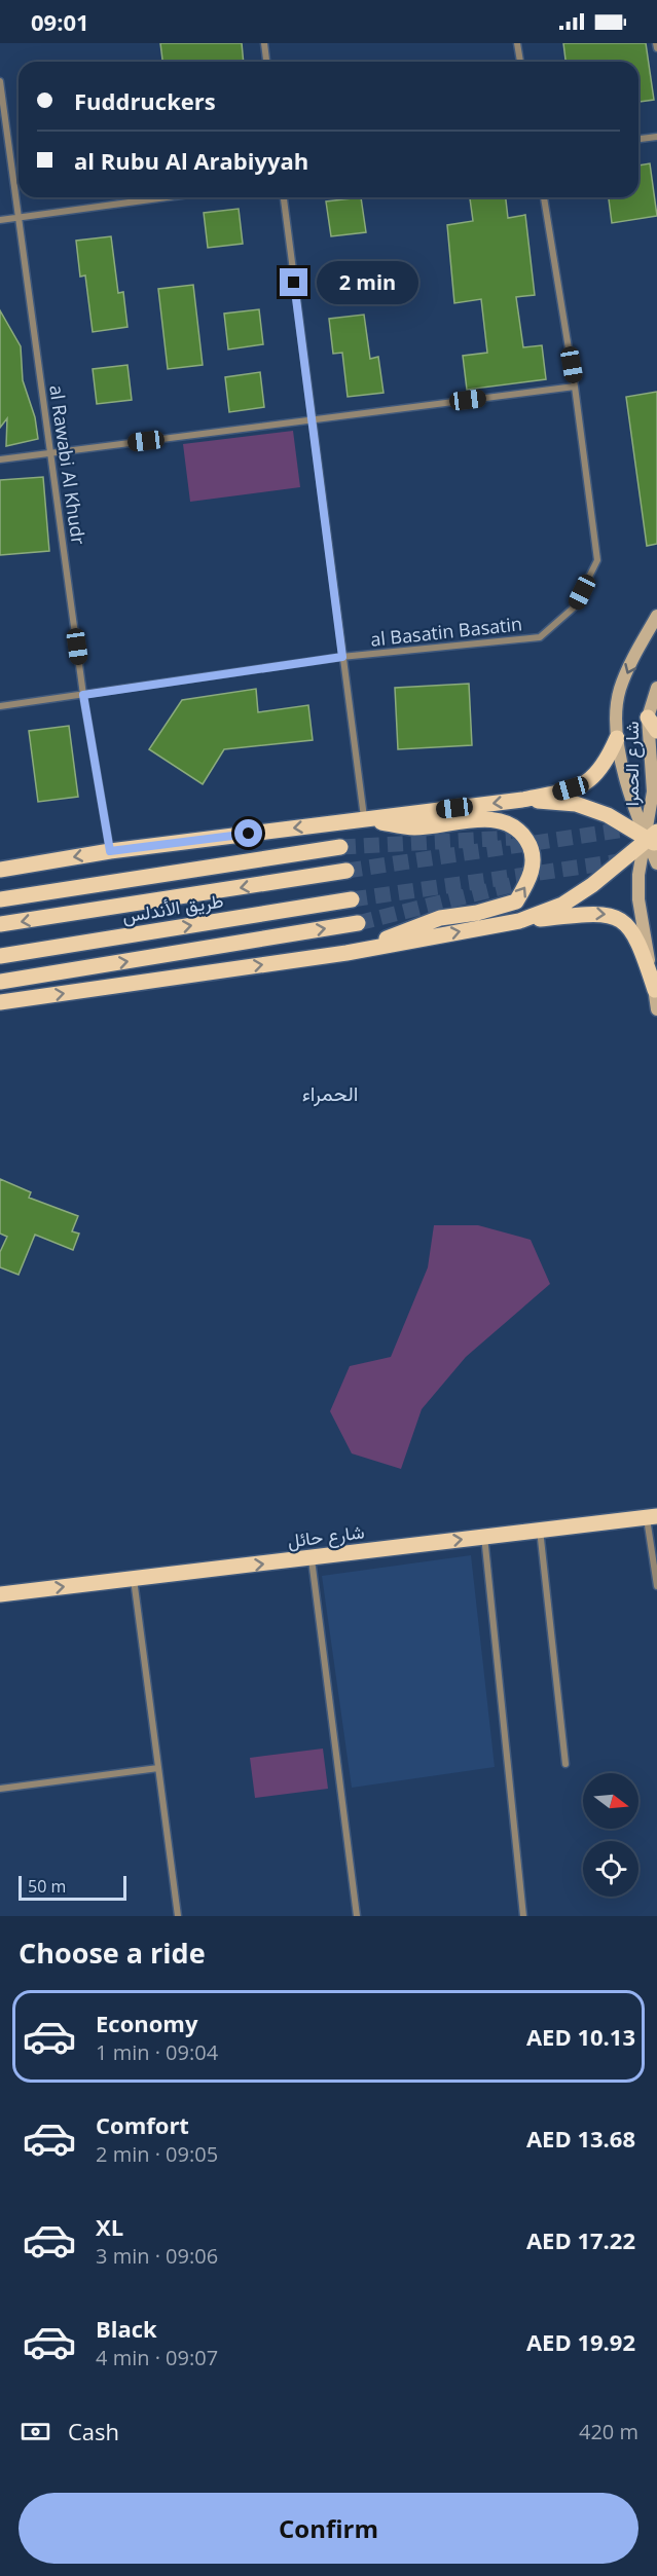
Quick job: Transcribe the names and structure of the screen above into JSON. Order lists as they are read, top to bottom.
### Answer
{
  "streets": {
    "main road": ["شارع الحمرا", "طريق الأندلس", "شارع حائل"],
    "street": ["al Rawabi Al Khudr", "al Basatin Basatin"]
  },
  "crossings": [
    ["al Rawabi Al Khudr", "al Basatin Basatin"]
  ],
  "one_way": ["شارع حائل"],
  "districts": ["الحمراء"],
  "scale_bar": "50 m",
  "north": "right",
  "page": {
    "status": "09:01",
    "banner": ["Fuddruckers", "al Rubu Al Arabiyyah"],
    "bubble": "2 min",
    "scale": "50 m",
    "heading": "Choose a ride",
    "list": [
      {
        "name": "Economy",
        "note": "1 min · 09:04",
        "value": "AED 10.13"
      },
      {
        "name": "Comfort",
        "note": "2 min · 09:05",
        "value": "AED 13.68"
      },
      {
        "name": "XL",
        "note": "3 min · 09:06",
        "value": "AED 17.22"
      },
      {
        "name": "Black",
        "note": "4 min · 09:07",
        "value": "AED 19.92"
      }
    ],
    "pay": ["Cash", "420 m"],
    "buttons": "Confirm"
  }
}
